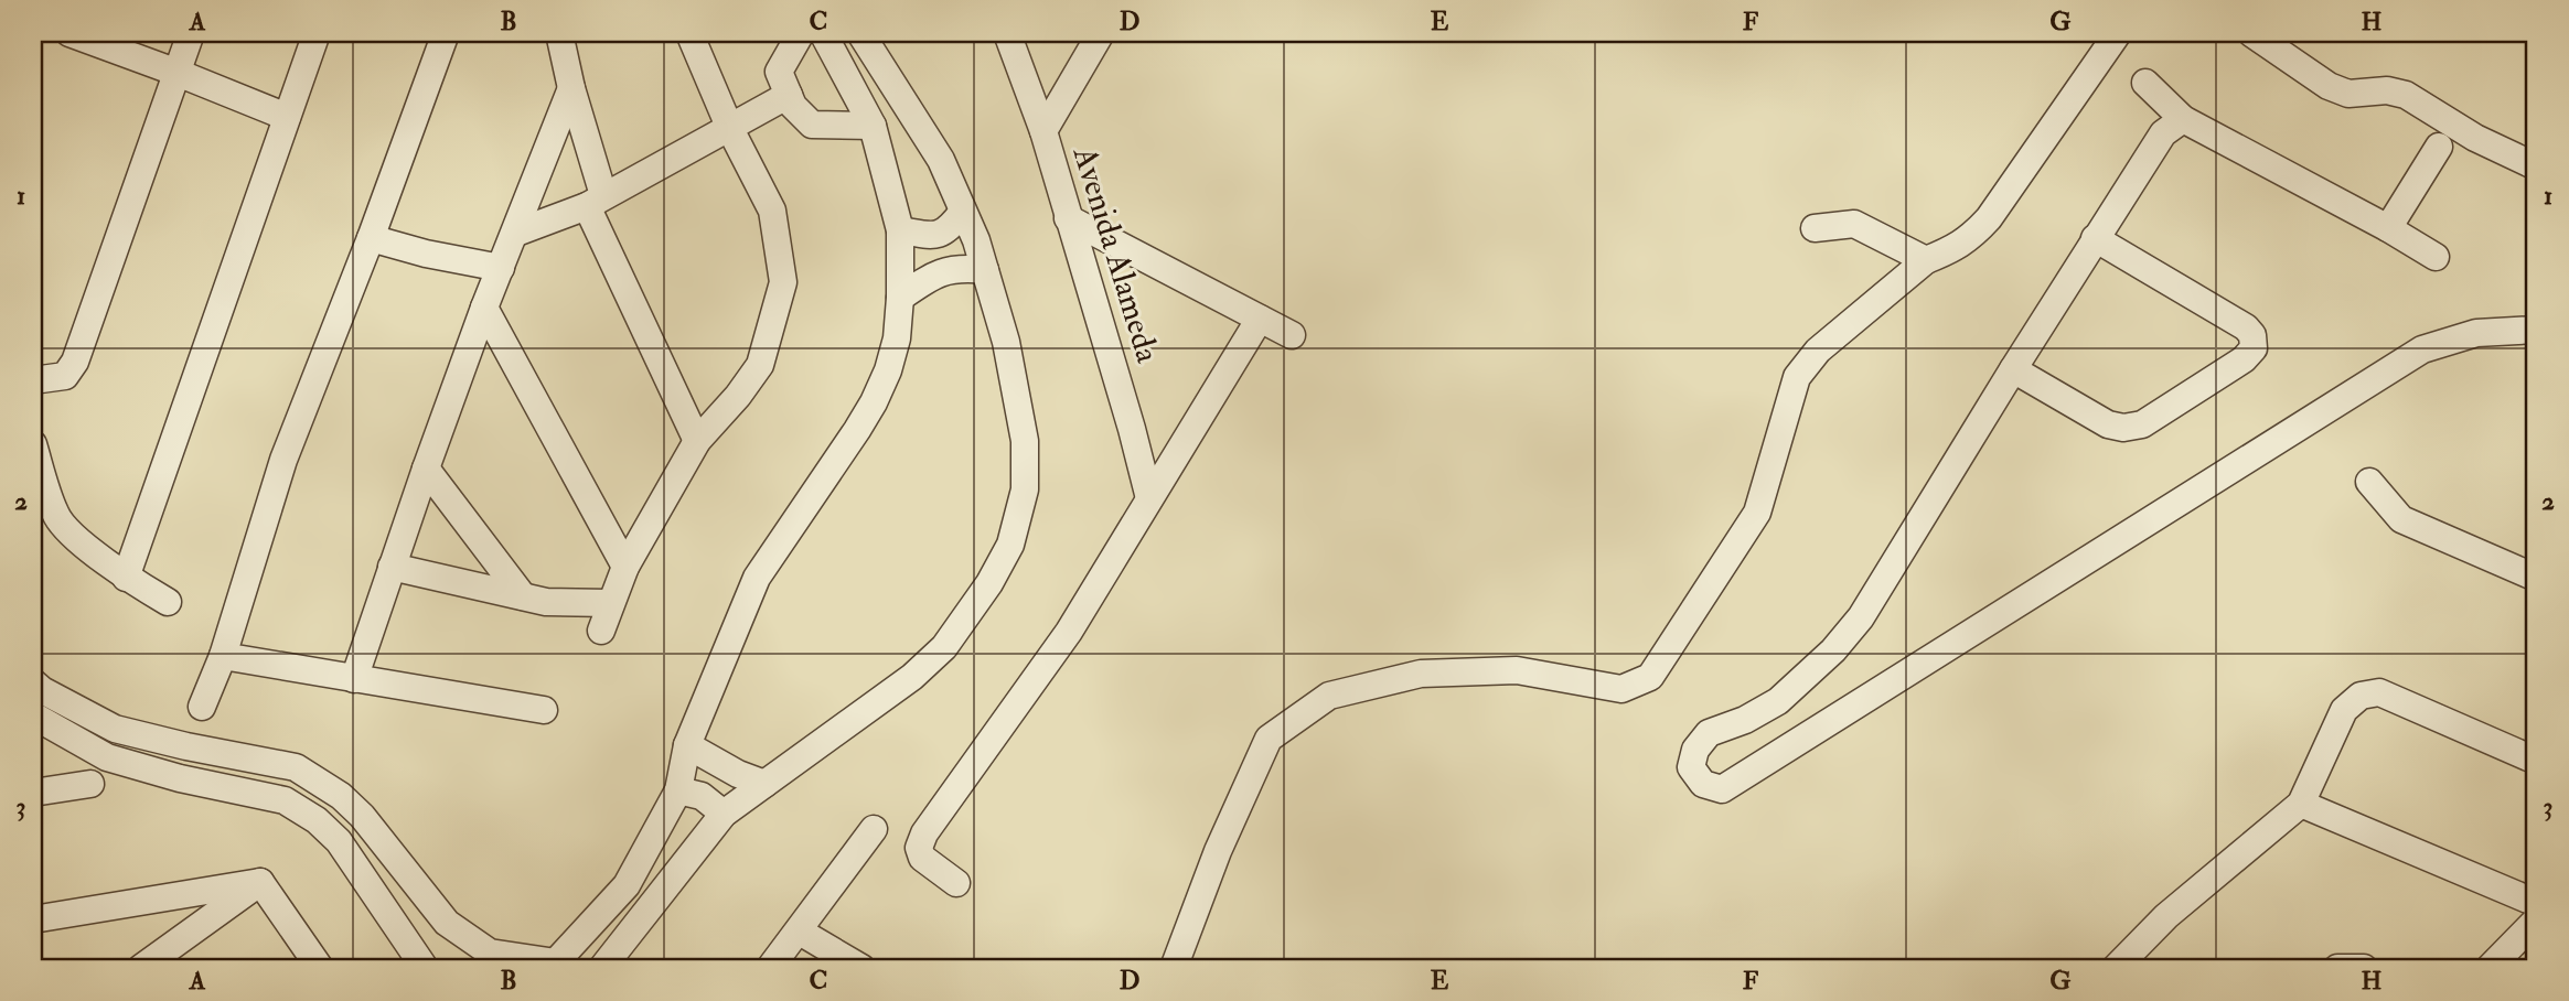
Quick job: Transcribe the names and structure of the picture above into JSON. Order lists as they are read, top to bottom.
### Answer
{
  "streets": {
    "street": ["Avenida Alameda"]
  },
  "grid": {
    "columns": [
      "A",
      "B",
      "C",
      "D",
      "E",
      "F",
      "G",
      "H"
    ],
    "rows": ["1", "2", "3"]
  }
}
